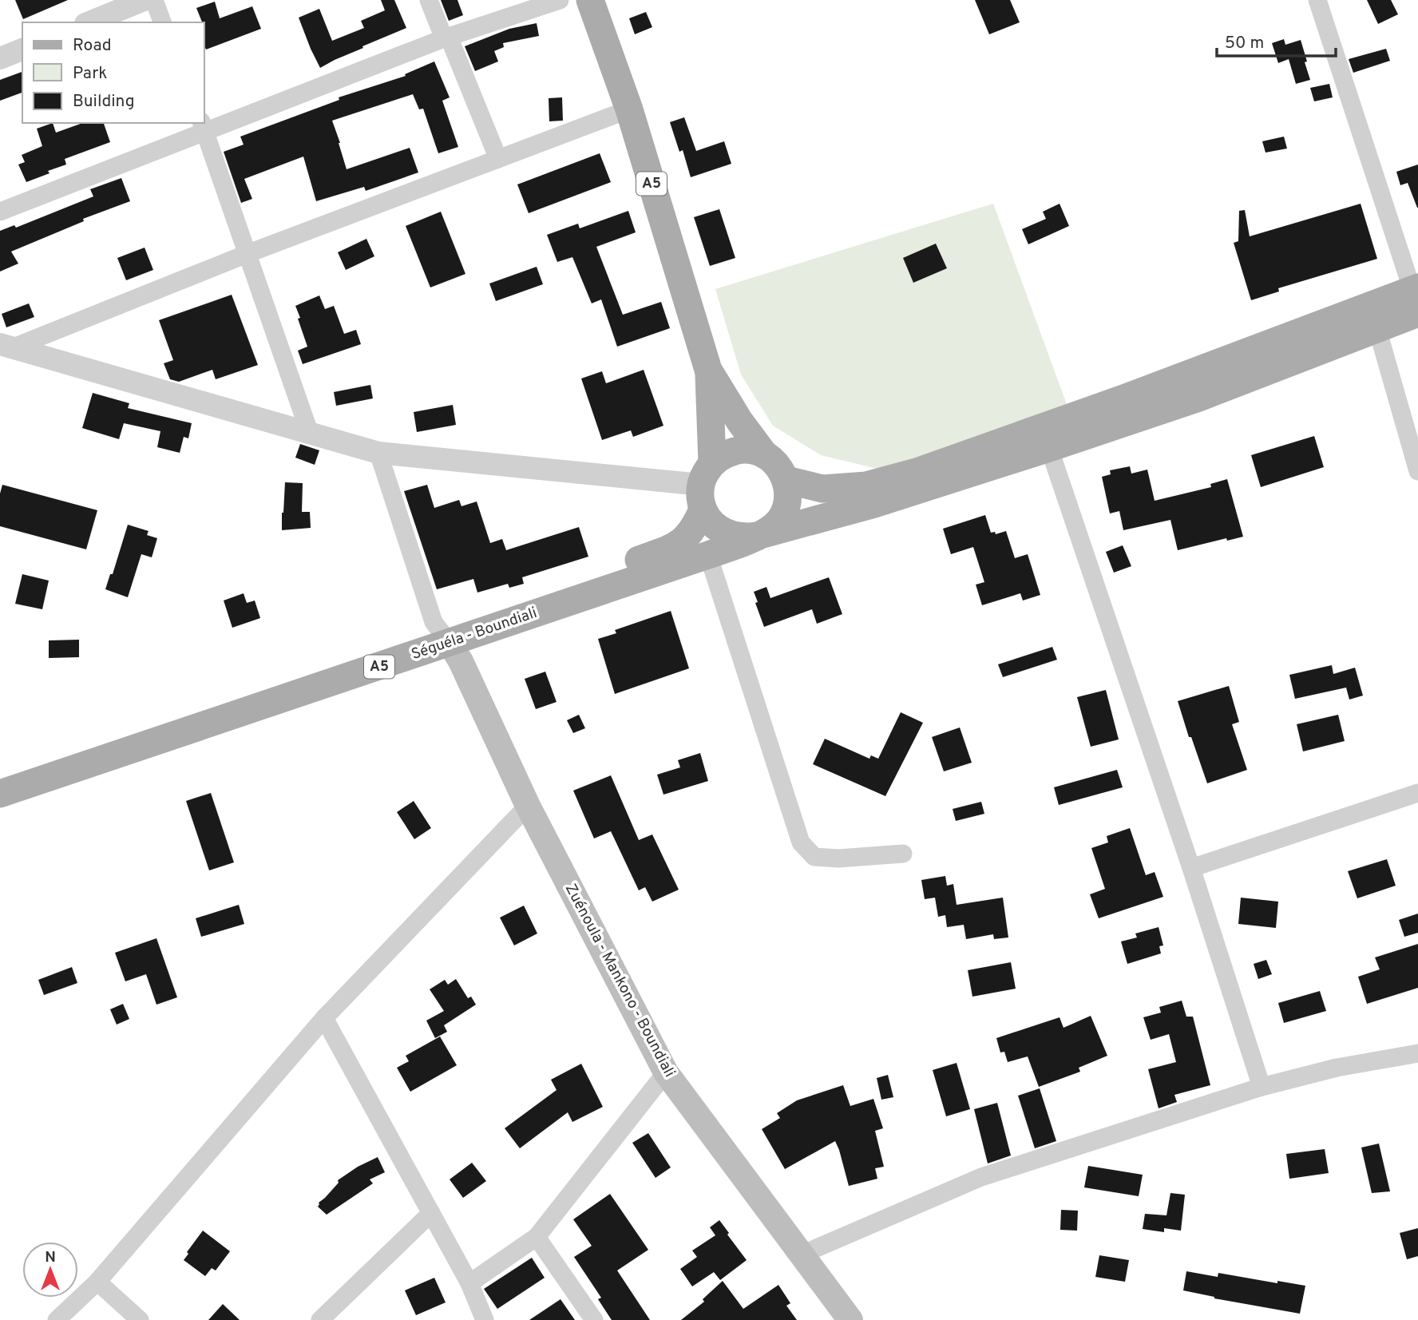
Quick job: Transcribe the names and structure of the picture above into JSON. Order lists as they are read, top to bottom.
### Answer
{
  "streets": {
    "main road": ["A5", "Séguéla - Boundiali", "Zuénoula - Mankono - Boundiali"]
  },
  "crossings": [
    ["A5", "Séguéla - Boundiali"],
    ["Séguéla - Boundiali", "Zuénoula - Mankono - Boundiali"]
  ],
  "legend": ["Road", "Park", "Building"],
  "scale_bar": "50 m",
  "north": "top"
}
